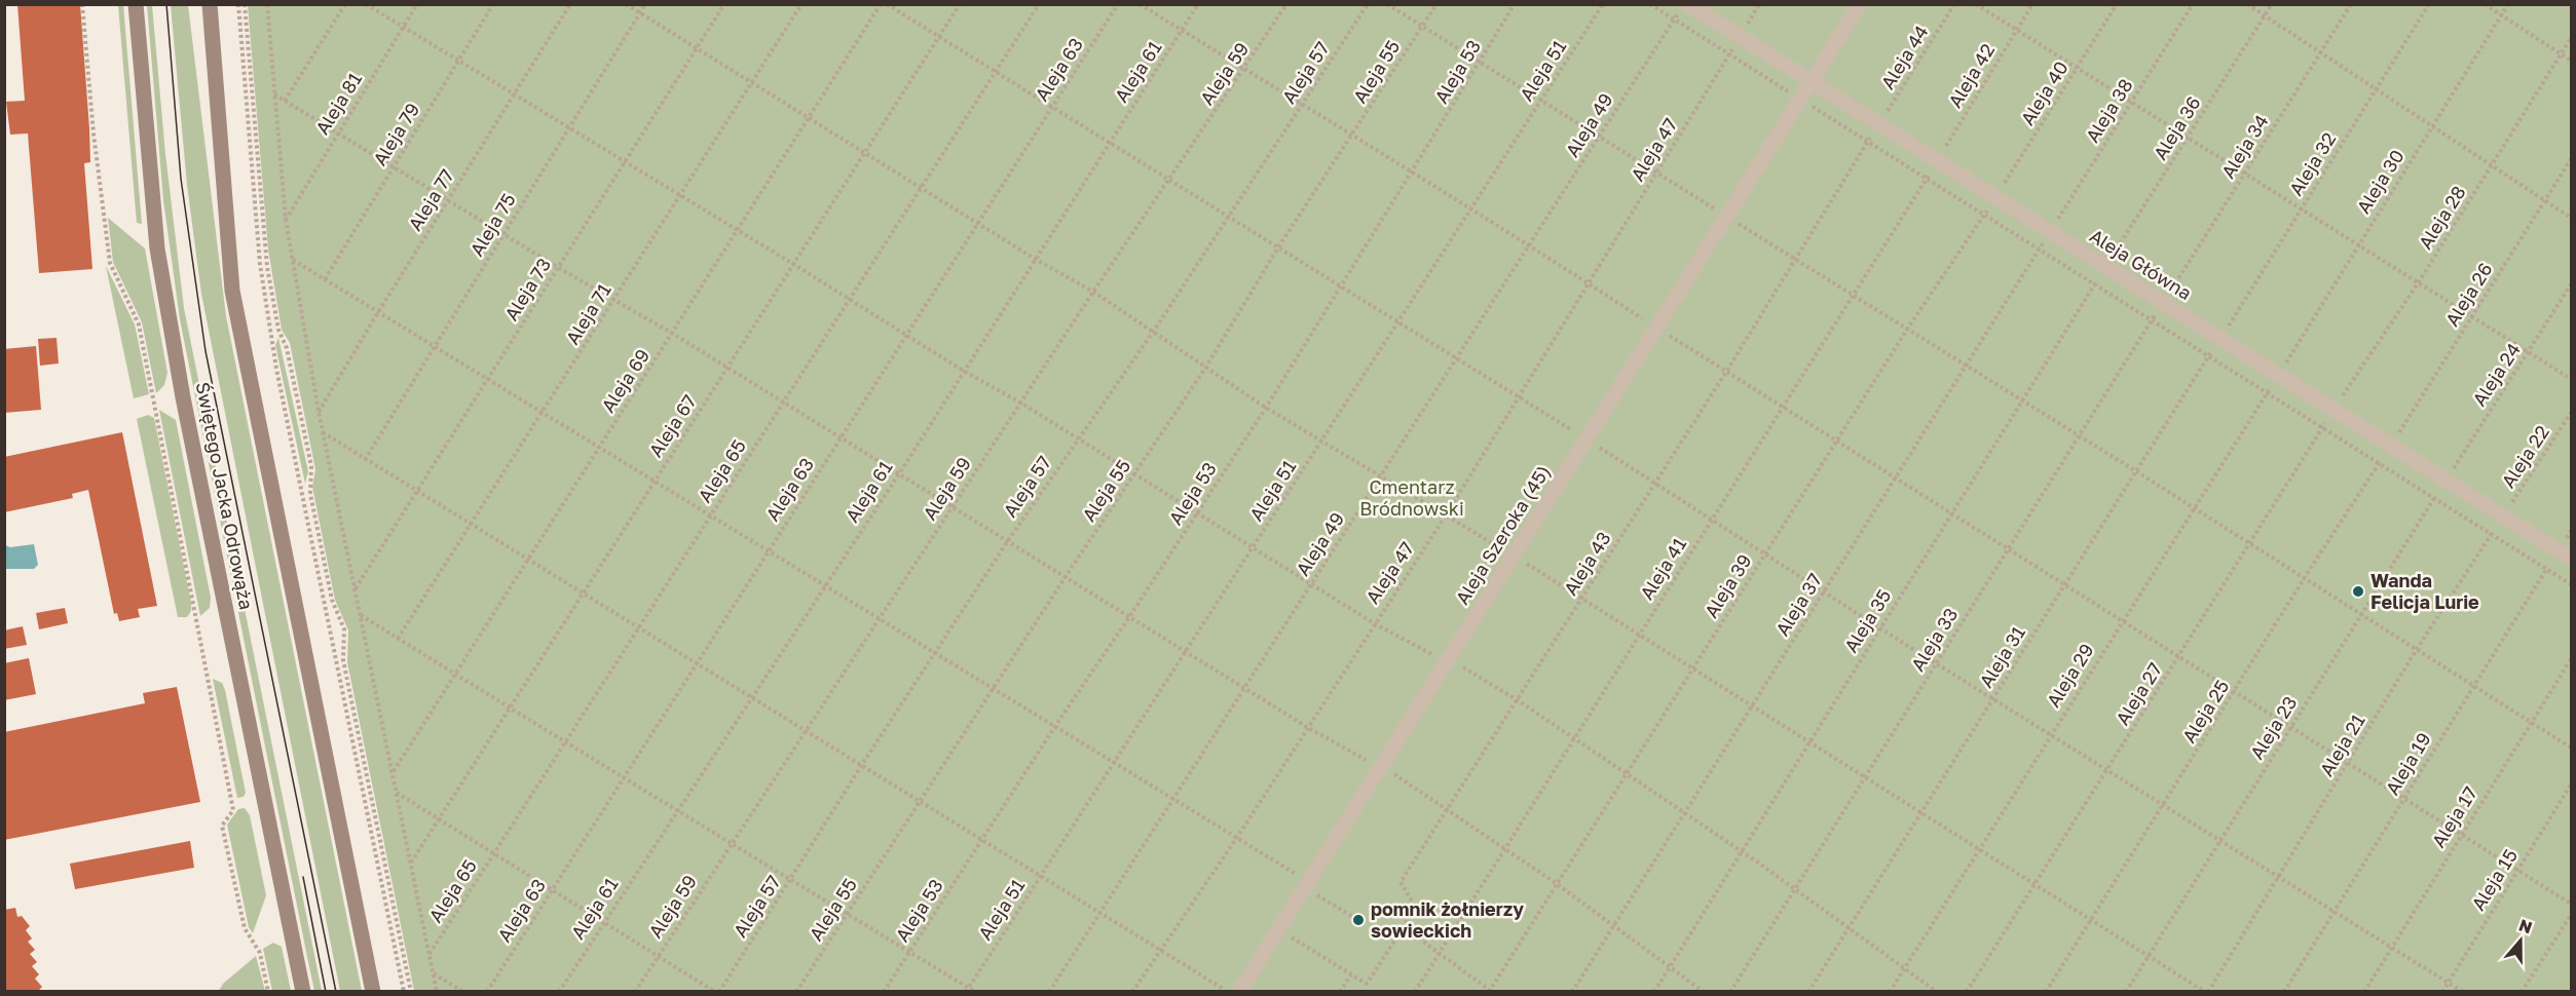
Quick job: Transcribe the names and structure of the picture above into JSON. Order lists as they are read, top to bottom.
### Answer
{
  "streets": {
    "main road": ["Świętego Jacka Odrowąża"],
    "street": ["Aleja Główna", "Aleja Szeroka (45)"],
    "path": [
      "Aleja 44",
      "Aleja 63",
      "Aleja 51",
      "Aleja 61",
      "Aleja 55",
      "Aleja 53",
      "Aleja 57",
      "Aleja 59",
      "Aleja 42",
      "Aleja 40",
      "Aleja 81",
      "Aleja 38",
      "Aleja 49",
      "Aleja 36",
      "Aleja 79",
      "Aleja 34",
      "Aleja 47",
      "Aleja 32",
      "Aleja 30",
      "Aleja 77",
      "Aleja 28",
      "Aleja 75",
      "Aleja 73",
      "Aleja 26",
      "Aleja 71",
      "Aleja 24",
      "Aleja 69",
      "Aleja 67",
      "Aleja 22",
      "Aleja 65",
      "Aleja 43",
      "Aleja 41",
      "Aleja 39",
      "Aleja 37",
      "Aleja 35",
      "Aleja 33",
      "Aleja 31",
      "Aleja 29",
      "Aleja 27",
      "Aleja 25",
      "Aleja 23",
      "Aleja 21",
      "Aleja 19",
      "Aleja 17",
      "Aleja 15"
    ]
  },
  "crossings": [
    ["Aleja 44", "Aleja Główna"],
    ["Aleja 44", "Aleja 43"],
    ["Aleja 42", "Aleja Główna"],
    ["Aleja 42", "Aleja 41"],
    ["Aleja 40", "Aleja Główna"],
    ["Aleja 40", "Aleja 39"],
    ["Aleja 38", "Aleja Główna"],
    ["Aleja 38", "Aleja 37"],
    ["Aleja 36", "Aleja Główna"],
    ["Aleja 36", "Aleja 35"],
    ["Aleja 34", "Aleja Główna"],
    ["Aleja 34", "Aleja 33"],
    ["Aleja 47", "Aleja Główna"],
    ["Aleja 32", "Aleja Główna"],
    ["Aleja 32", "Aleja 31"],
    ["Aleja 30", "Aleja Główna"],
    ["Aleja 30", "Aleja 29"],
    ["Aleja 28", "Aleja Główna"],
    ["Aleja 28", "Aleja 27"],
    ["Aleja Główna", "Aleja 26"],
    ["Aleja Główna", "Aleja 24"],
    ["Aleja Główna", "Aleja 22"],
    ["Aleja Główna", "Aleja Szeroka (45)"],
    ["Aleja Główna", "Aleja 43"],
    ["Aleja Główna", "Aleja 41"],
    ["Aleja Główna", "Aleja 39"],
    ["Aleja Główna", "Aleja 37"],
    ["Aleja Główna", "Aleja 35"],
    ["Aleja Główna", "Aleja 33"],
    ["Aleja Główna", "Aleja 31"],
    ["Aleja Główna", "Aleja 29"],
    ["Aleja Główna", "Aleja 27"],
    ["Aleja Główna", "Aleja 25"],
    ["Aleja Główna", "Aleja 23"],
    ["Aleja Główna", "Aleja 21"],
    ["Aleja Główna", "Aleja 19"],
    ["Aleja 26", "Aleja 25"],
    ["Aleja 24", "Aleja 23"],
    ["Aleja 22", "Aleja 21"]
  ],
  "parks": ["Cmentarz Bródnowski"],
  "places": ["Wanda Felicja Lurie", "pomnik żołnierzy sowieckich"],
  "north": "top"
}
